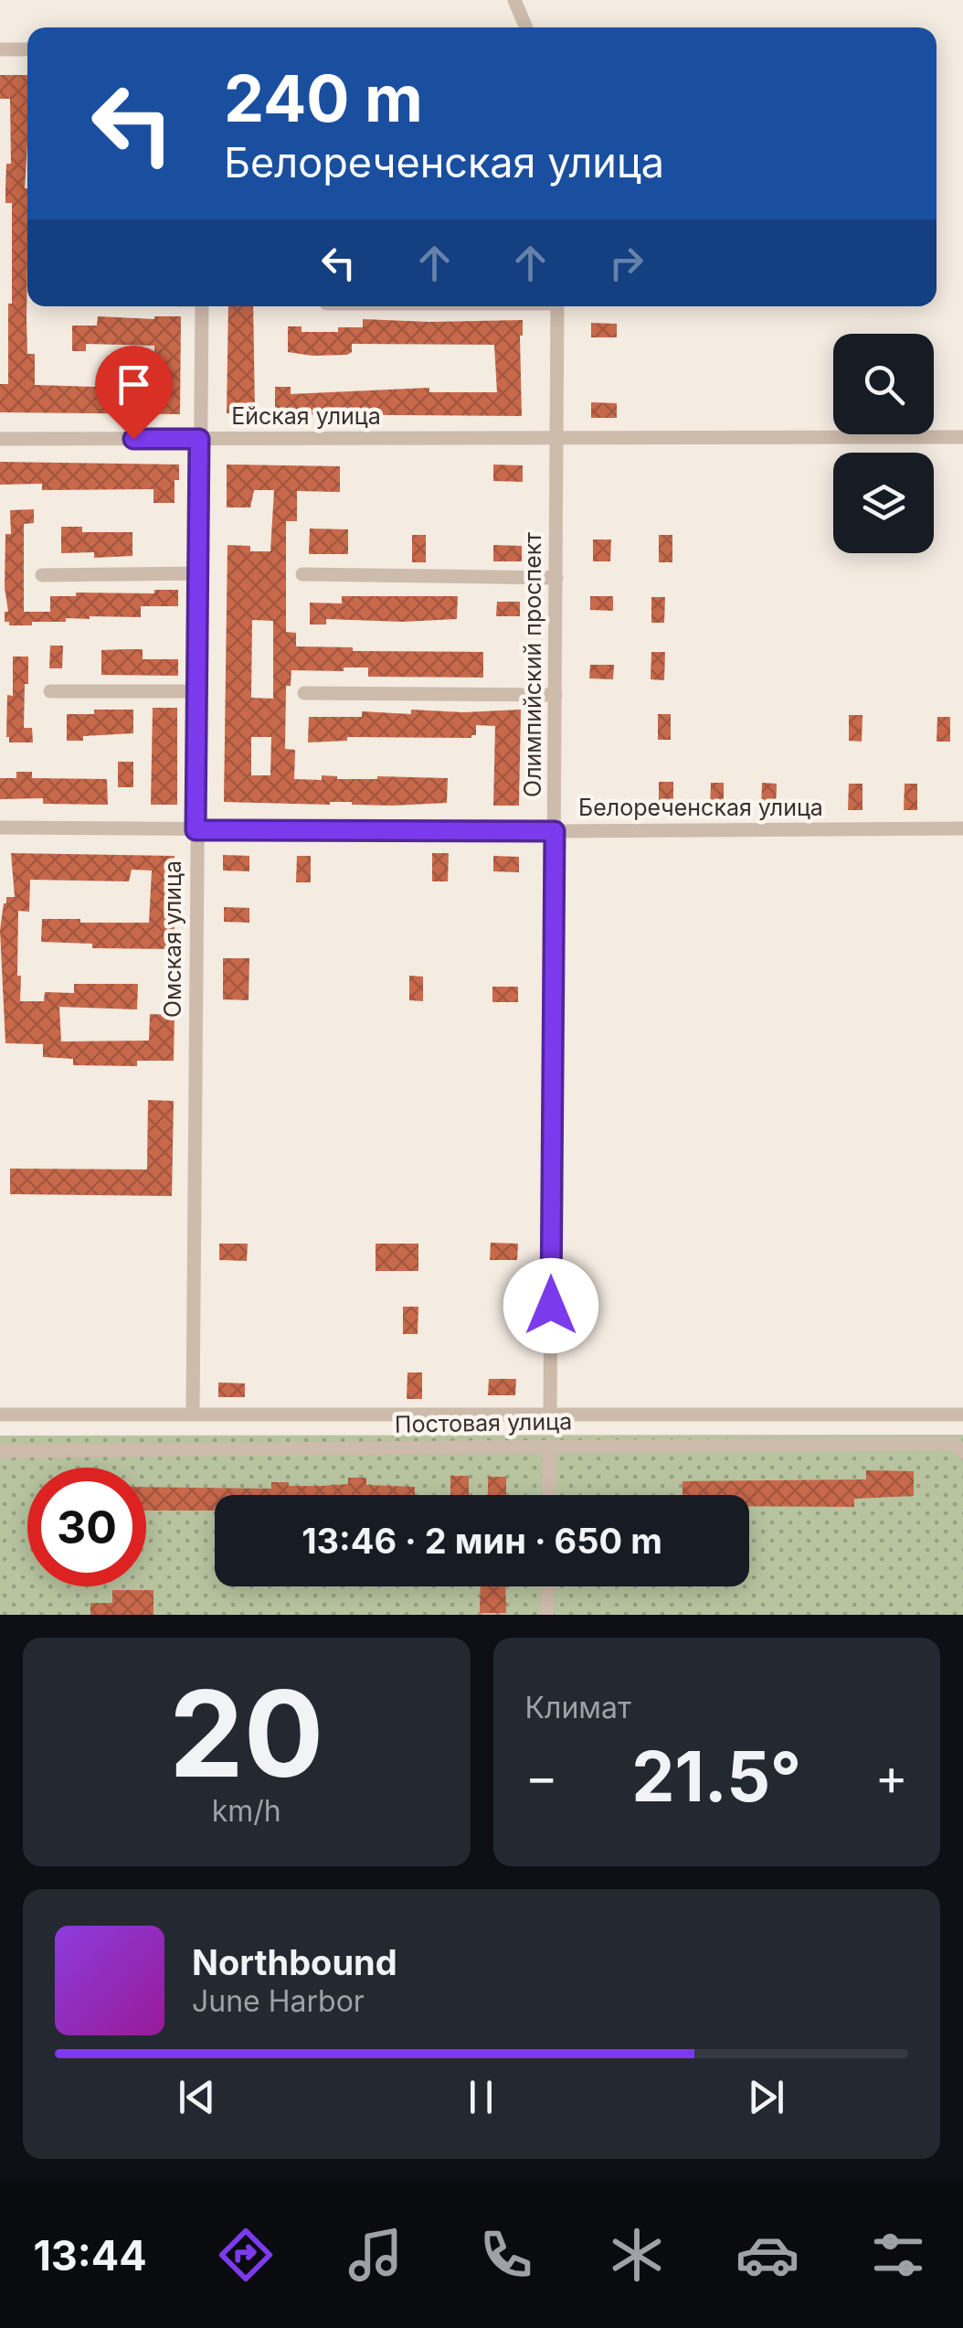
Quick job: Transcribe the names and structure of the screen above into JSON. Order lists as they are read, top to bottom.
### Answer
{
  "streets": {
    "street": [
      "Ейская улица",
      "Олимпийский проспект",
      "Белореченская улица",
      "Омская улица",
      "Постовая улица"
    ]
  },
  "crossings": [
    ["Ейская улица", "Олимпийский проспект"],
    ["Ейская улица", "Омская улица"],
    ["Олимпийский проспект", "Белореченская улица"],
    ["Олимпийский проспект", "Постовая улица"],
    ["Белореченская улица", "Омская улица"],
    ["Омская улица", "Постовая улица"]
  ],
  "page": {
    "turn": ["240 m", "Белореченская улица"],
    "limit": "30",
    "trip": "13:46 · 2 мин · 650 m",
    "tile": [
      ["20", "km/h"],
      "Климат"
    ],
    "heat": ["−", "21.5°", "+"],
    "song": ["Northbound", "June Harbor"],
    "tabs": "13:44"
  }
}
